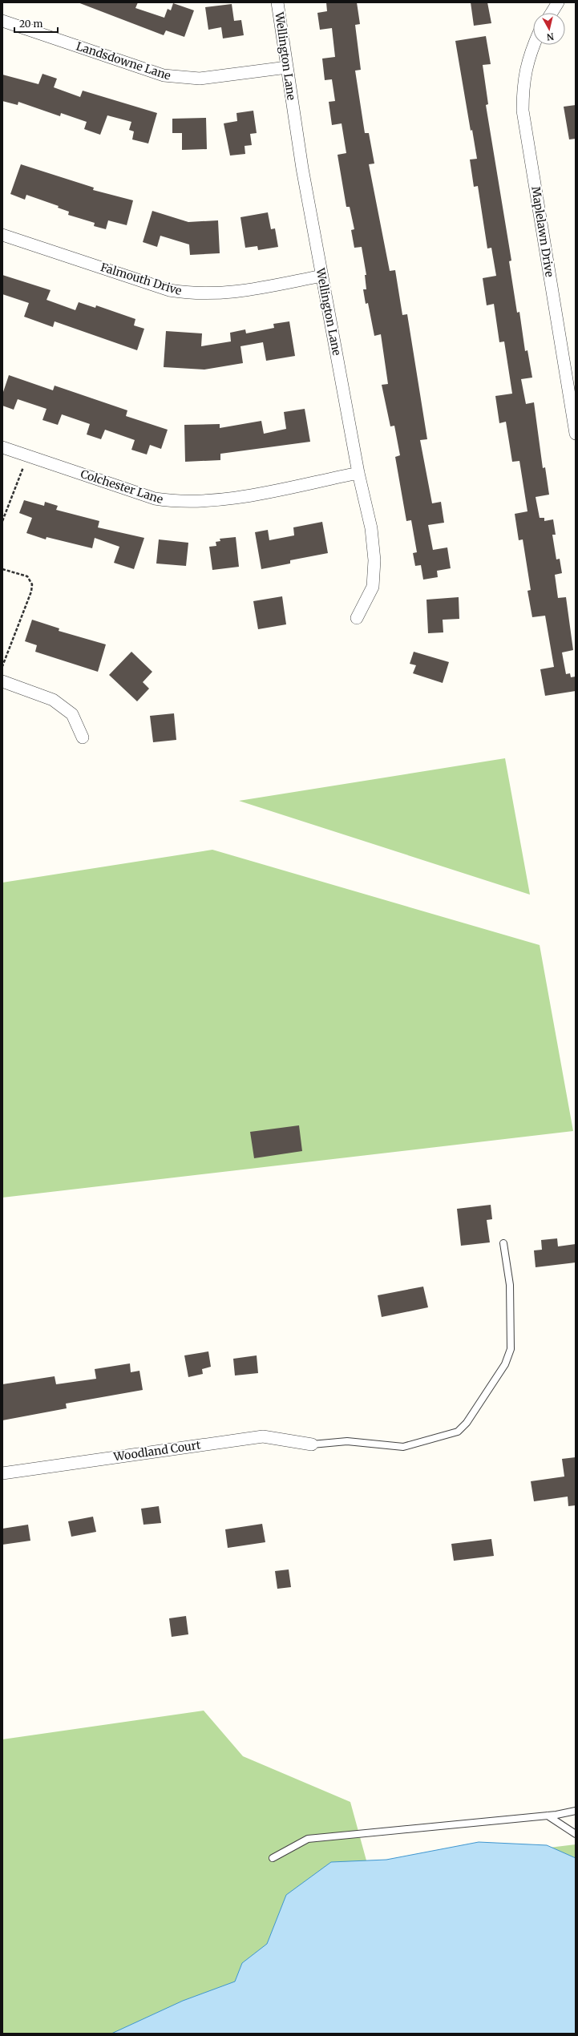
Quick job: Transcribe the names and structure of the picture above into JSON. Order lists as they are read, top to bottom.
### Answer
{
  "streets": {
    "street": [
      "Wellington Lane",
      "Landsdowne Lane",
      "Maplelawn Drive",
      "Falmouth Drive",
      "Colchester Lane",
      "Woodland Court"
    ]
  },
  "crossings": [
    ["Wellington Lane", "Landsdowne Lane"],
    ["Wellington Lane", "Falmouth Drive"],
    ["Wellington Lane", "Colchester Lane"]
  ],
  "scale_bar": "20 m",
  "north": "bottom"
}
